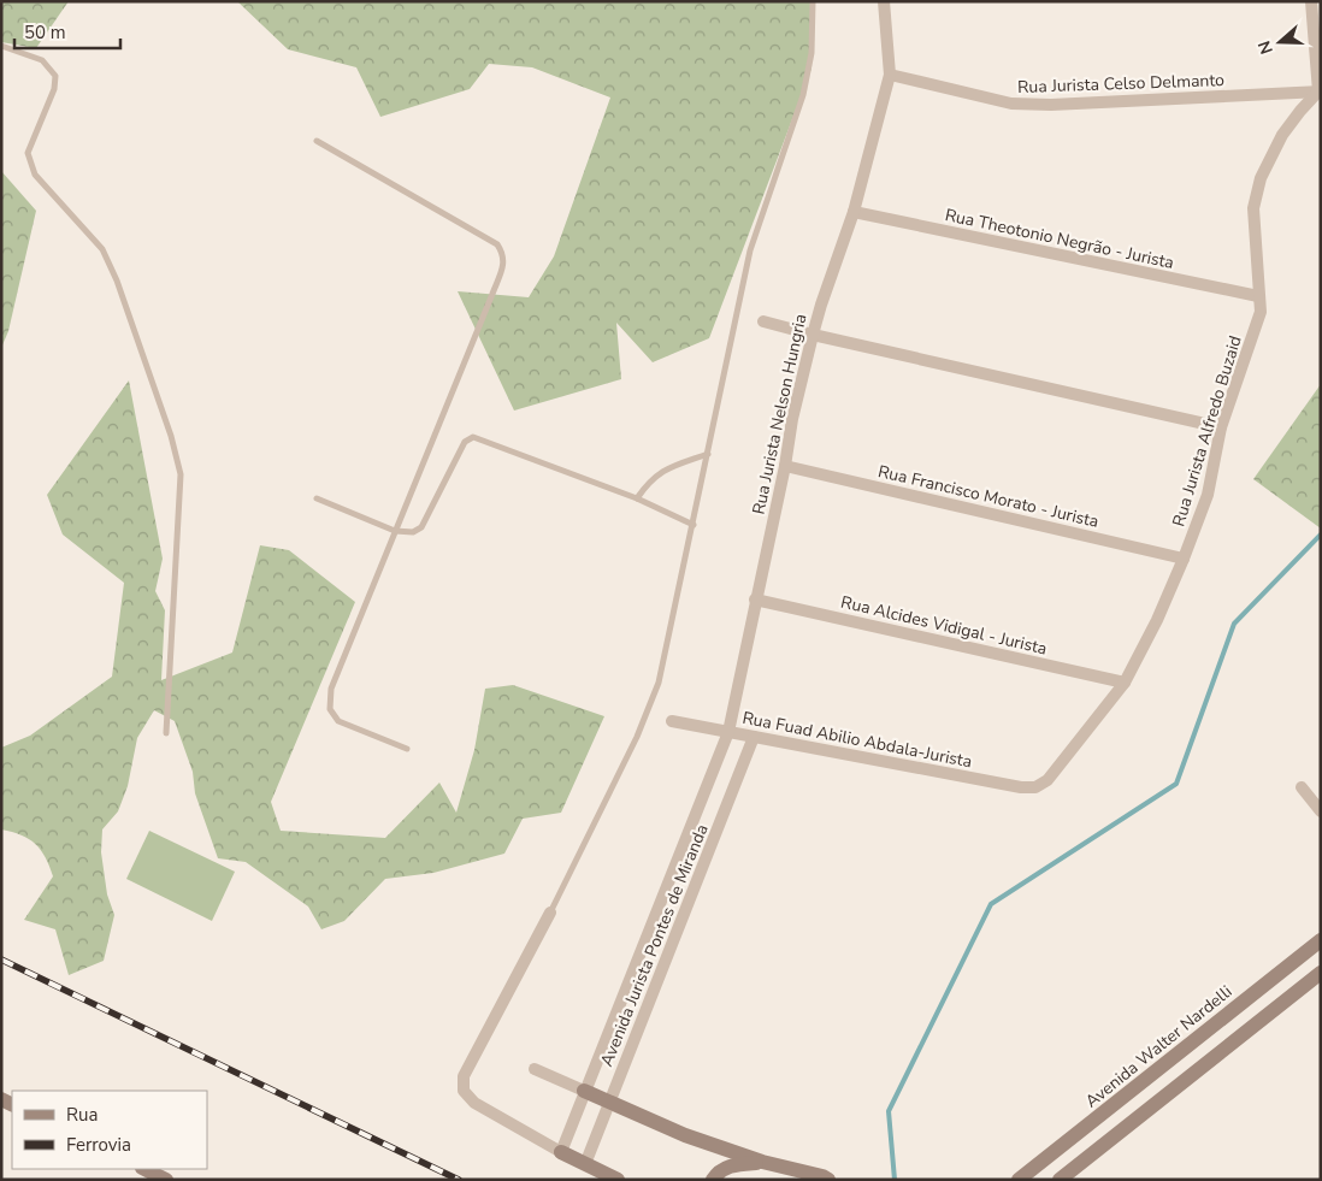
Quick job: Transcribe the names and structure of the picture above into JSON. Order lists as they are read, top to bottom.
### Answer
{
  "streets": {
    "street": [
      "Rua Jurista Celso Delmanto",
      "Rua Theotonio Negrão - Jurista",
      "Rua Jurista Nelson Hungria",
      "Rua Jurista Alfredo Buzaid",
      "Rua Francisco Morato - Jurista",
      "Rua Alcides Vidigal - Jurista",
      "Rua Fuad Abilio Abdala-Jurista",
      "Avenida Jurista Pontes de Miranda",
      "Avenida Walter Nardelli"
    ]
  },
  "crossings": [
    ["Rua Jurista Celso Delmanto", "Rua Jurista Nelson Hungria"],
    ["Rua Jurista Celso Delmanto", "Rua Jurista Alfredo Buzaid"],
    ["Rua Theotonio Negrão - Jurista", "Rua Jurista Nelson Hungria"],
    ["Rua Theotonio Negrão - Jurista", "Rua Jurista Alfredo Buzaid"],
    ["Rua Jurista Nelson Hungria", "Rua Francisco Morato - Jurista"],
    ["Rua Jurista Nelson Hungria", "Rua Alcides Vidigal - Jurista"],
    ["Rua Jurista Nelson Hungria", "Rua Fuad Abilio Abdala-Jurista"],
    ["Rua Jurista Nelson Hungria", "Avenida Jurista Pontes de Miranda"],
    ["Rua Jurista Alfredo Buzaid", "Rua Francisco Morato - Jurista"],
    ["Rua Jurista Alfredo Buzaid", "Rua Alcides Vidigal - Jurista"],
    ["Rua Jurista Alfredo Buzaid", "Rua Fuad Abilio Abdala-Jurista"],
    ["Rua Fuad Abilio Abdala-Jurista", "Avenida Jurista Pontes de Miranda"]
  ],
  "legend": ["Rua", "Ferrovia"],
  "scale_bar": "50 m",
  "north": "left"
}
